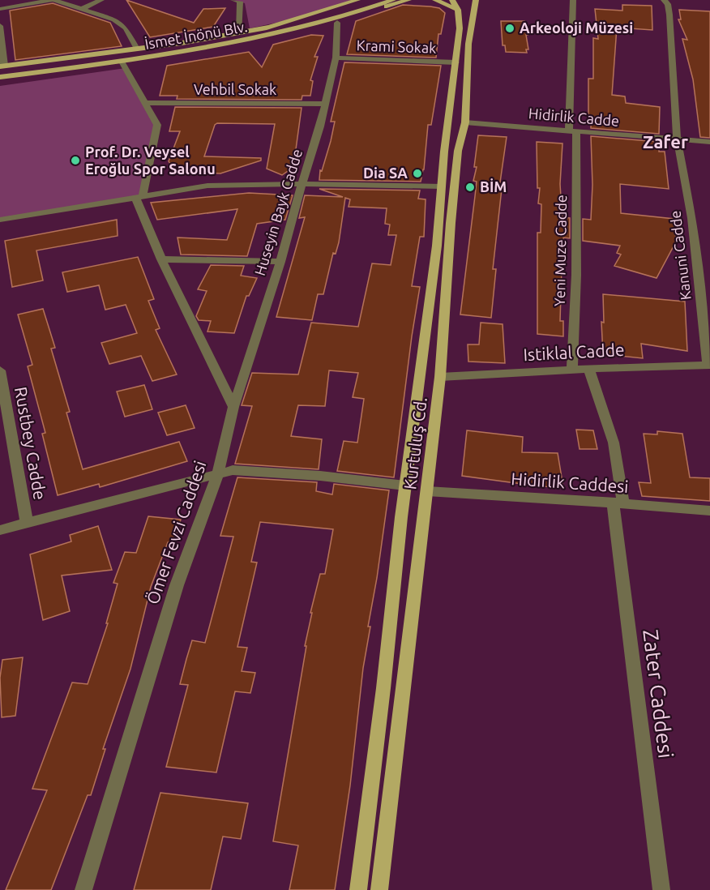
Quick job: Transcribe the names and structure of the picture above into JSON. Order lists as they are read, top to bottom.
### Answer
{
  "streets": {
    "main road": ["İsmet İnönü Blv.", "Kurtuluş Cd."],
    "street": [
      "Krami Sokak",
      "Vehbil Sokak",
      "Hidirlik Cadde",
      "Huseyin Bayk Cadde",
      "Yeni Muze Cadde",
      "Kanuni Cadde",
      "Istiklal Cadde",
      "Rustbey Cadde",
      "Hidirlik Caddesi",
      "Ömer Fevzi Caddesi",
      "Zater Caddesi"
    ]
  },
  "crossings": [
    ["Krami Sokak", "Huseyin Bayk Cadde"],
    ["Krami Sokak", "Kurtuluş Cd."],
    ["Vehbil Sokak", "Huseyin Bayk Cadde"],
    ["Hidirlik Cadde", "Yeni Muze Cadde"],
    ["Hidirlik Cadde", "Kanuni Cadde"],
    ["Hidirlik Cadde", "Kurtuluş Cd."],
    ["Huseyin Bayk Cadde", "Ömer Fevzi Caddesi"],
    ["Yeni Muze Cadde", "Istiklal Cadde"],
    ["Kanuni Cadde", "Istiklal Cadde"],
    ["Istiklal Cadde", "Kurtuluş Cd."],
    ["Istiklal Cadde", "Zater Caddesi"],
    ["Kurtuluş Cd.", "Hidirlik Caddesi"],
    ["Hidirlik Caddesi", "Zater Caddesi"]
  ],
  "districts": ["Zafer"],
  "places": [
    "Arkeoloji Müzesi",
    "Prof. Dr. Veysel Eroğlu Spor Salonu",
    "Dia SA",
    "BİM"
  ]
}
